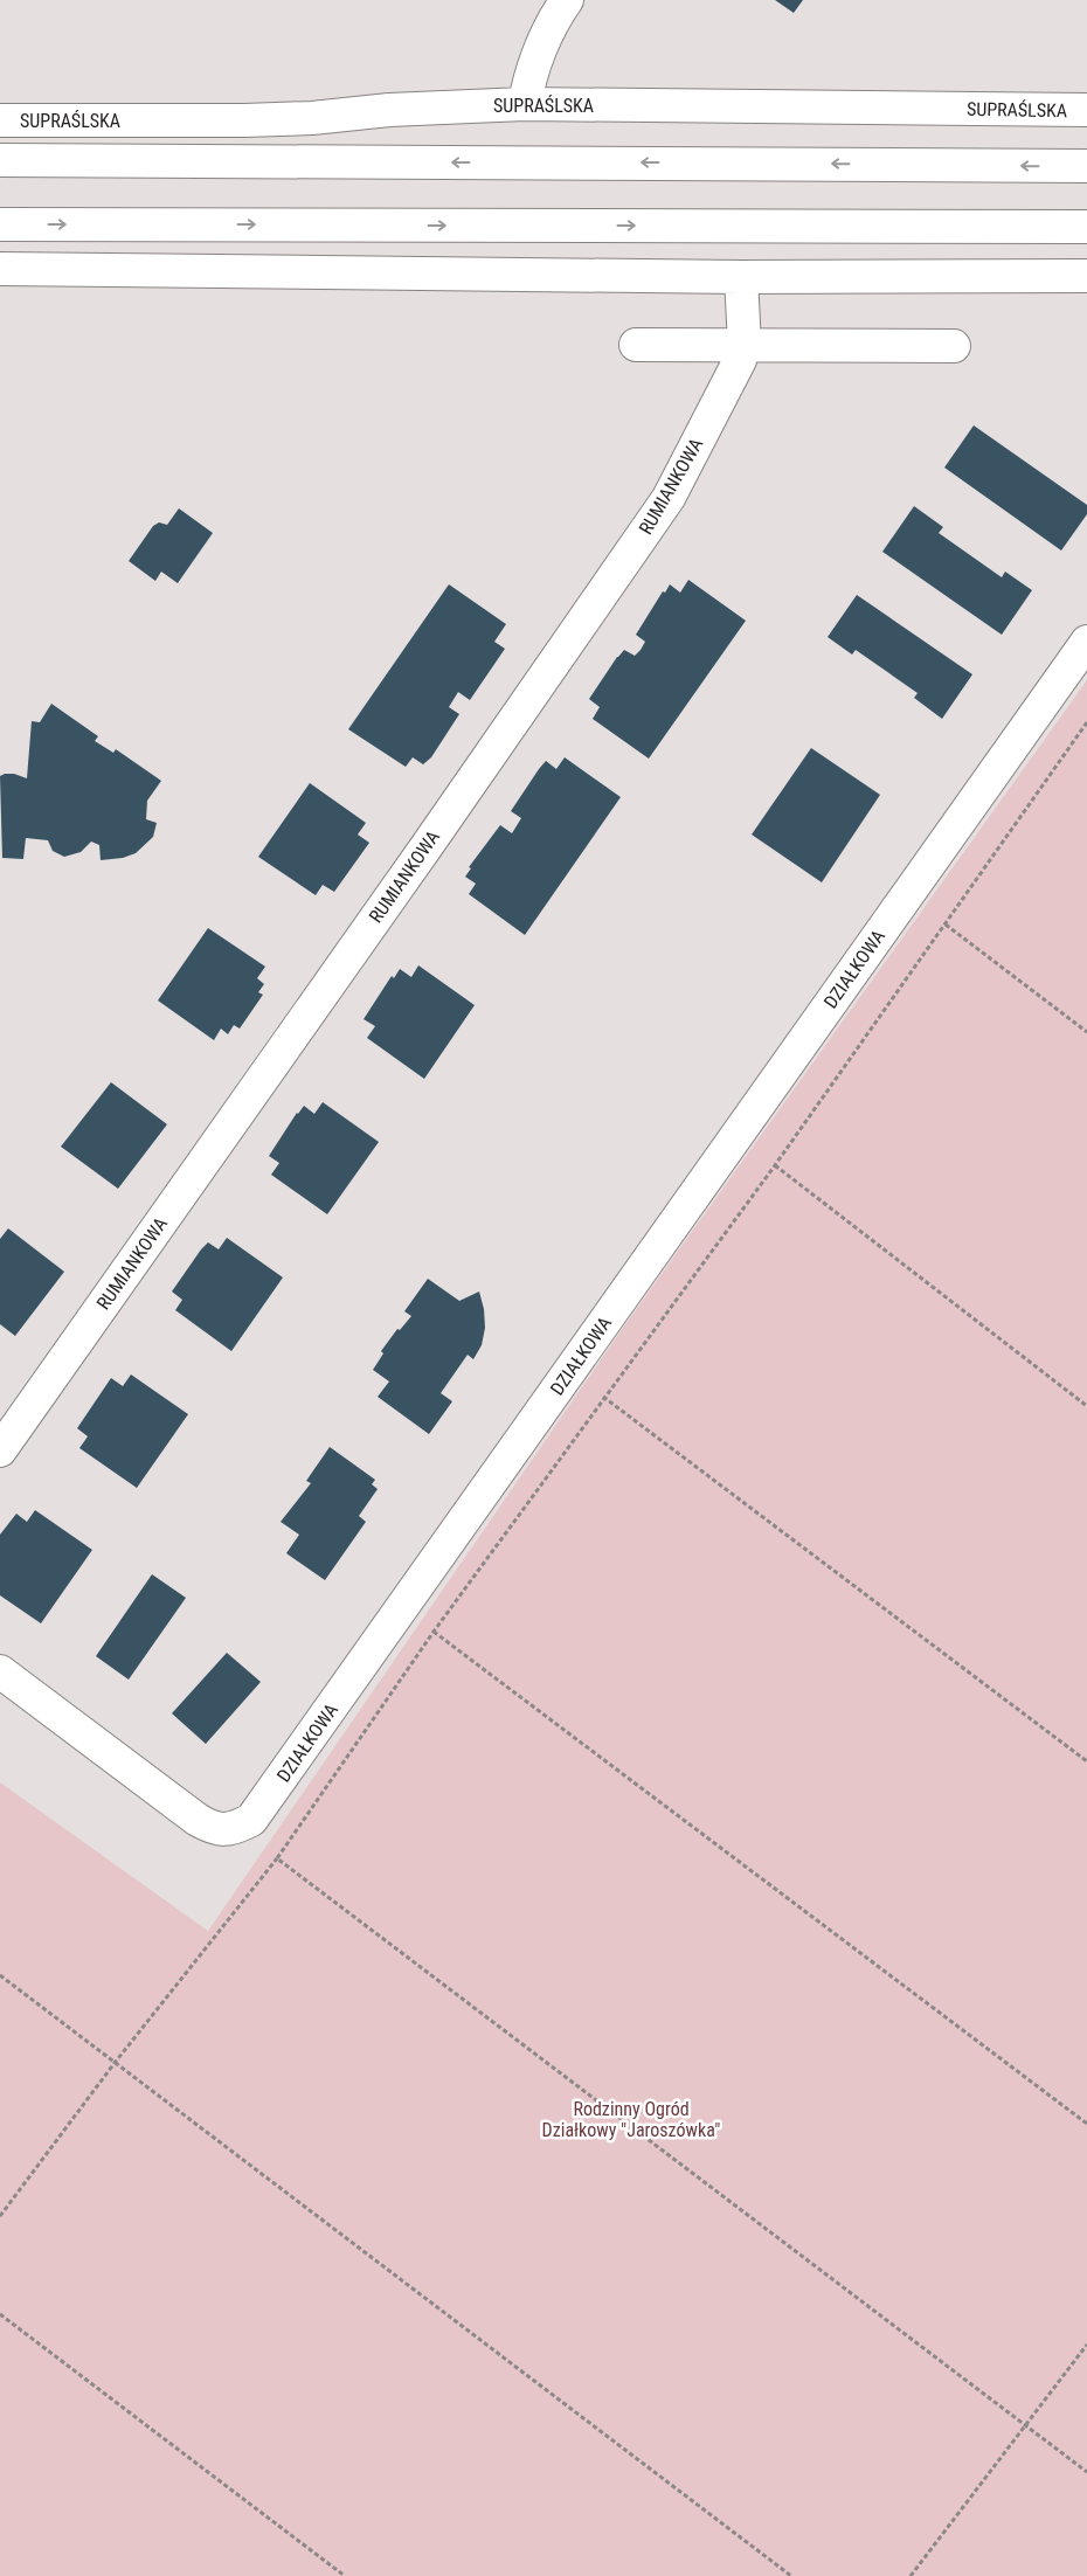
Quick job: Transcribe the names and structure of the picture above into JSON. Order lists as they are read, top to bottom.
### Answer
{
  "streets": {
    "street": ["SUPRAŚLSKA", "RUMIANKOWA", "DZIAŁKOWA"]
  },
  "parks": ["Rodzinny Ogród Działkowy \"Jaroszówka\""]
}
